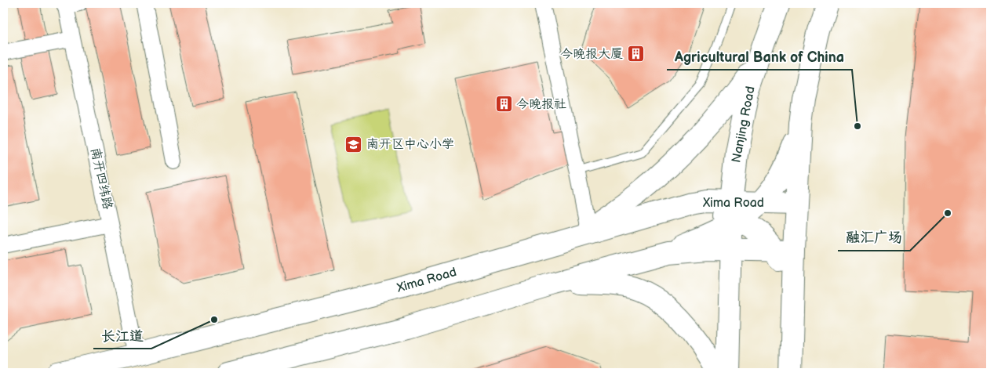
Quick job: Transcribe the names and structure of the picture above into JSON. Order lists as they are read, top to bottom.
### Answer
{
  "streets": {
    "main road": ["Nanjing Road", "Xima Road"],
    "street": ["南开四纬路"]
  },
  "crossings": [
    ["Nanjing Road", "Xima Road"],
    ["南开四纬路", "Xima Road"]
  ],
  "places": {
    "building": ["今晚报大厦", "今晚报社"],
    "other": ["Agricultural Bank of China", "融汇广场", "长江道"],
    "school or university": ["南开区中心小学"]
  }
}
